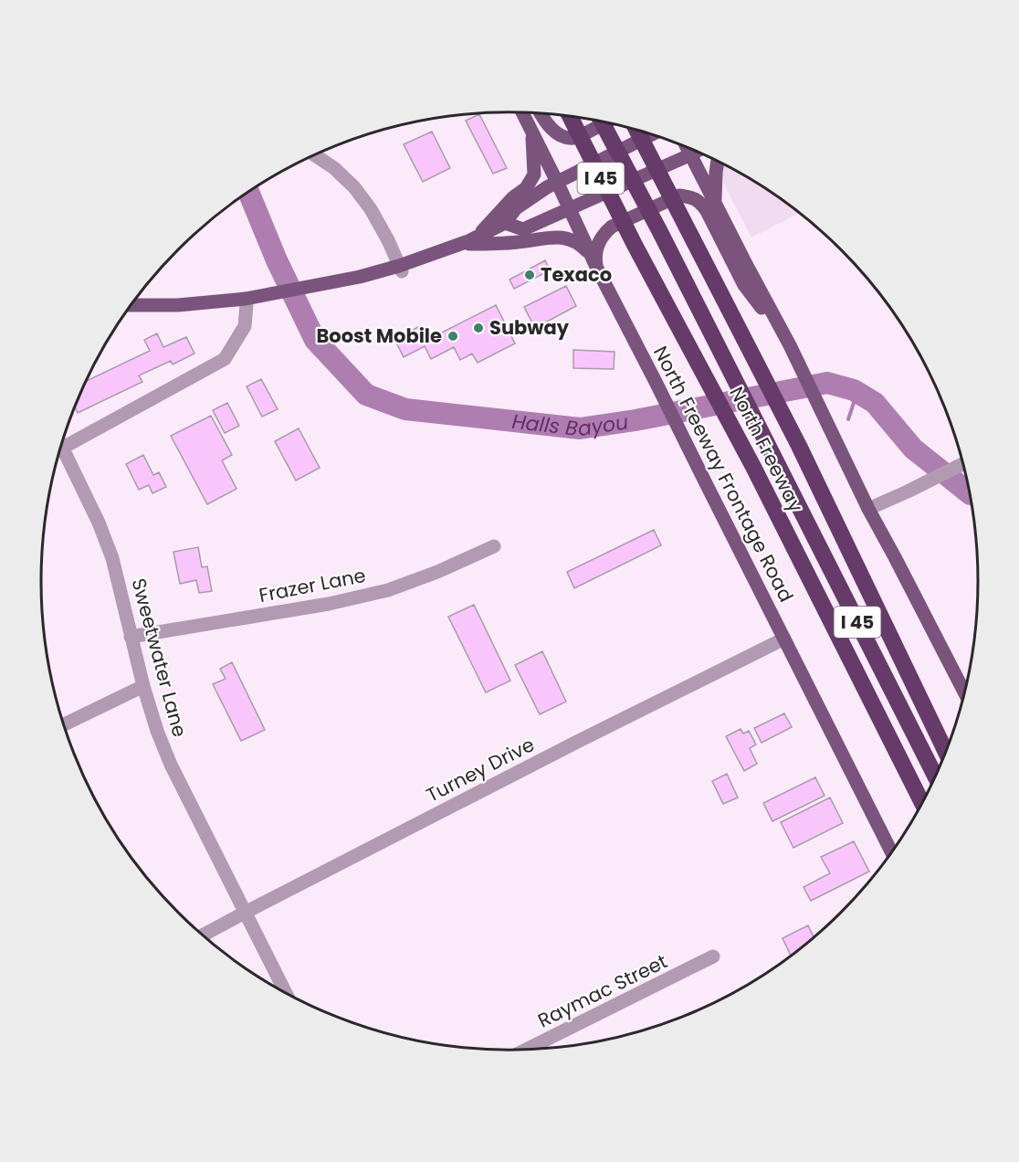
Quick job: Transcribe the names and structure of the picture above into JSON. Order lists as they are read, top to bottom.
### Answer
{
  "streets": {
    "highway": ["I 45", "North Freeway"],
    "main road": ["North Freeway Frontage Road"],
    "street": [
      "Frazer Lane",
      "Sweetwater Lane",
      "Turney Drive",
      "Raymac Street"
    ]
  },
  "crossings": [
    ["North Freeway Frontage Road", "Turney Drive"],
    ["Frazer Lane", "Sweetwater Lane"],
    ["Sweetwater Lane", "Turney Drive"]
  ],
  "water": ["Halls Bayou"],
  "places": ["Texaco", "Subway", "Boost Mobile"]
}
